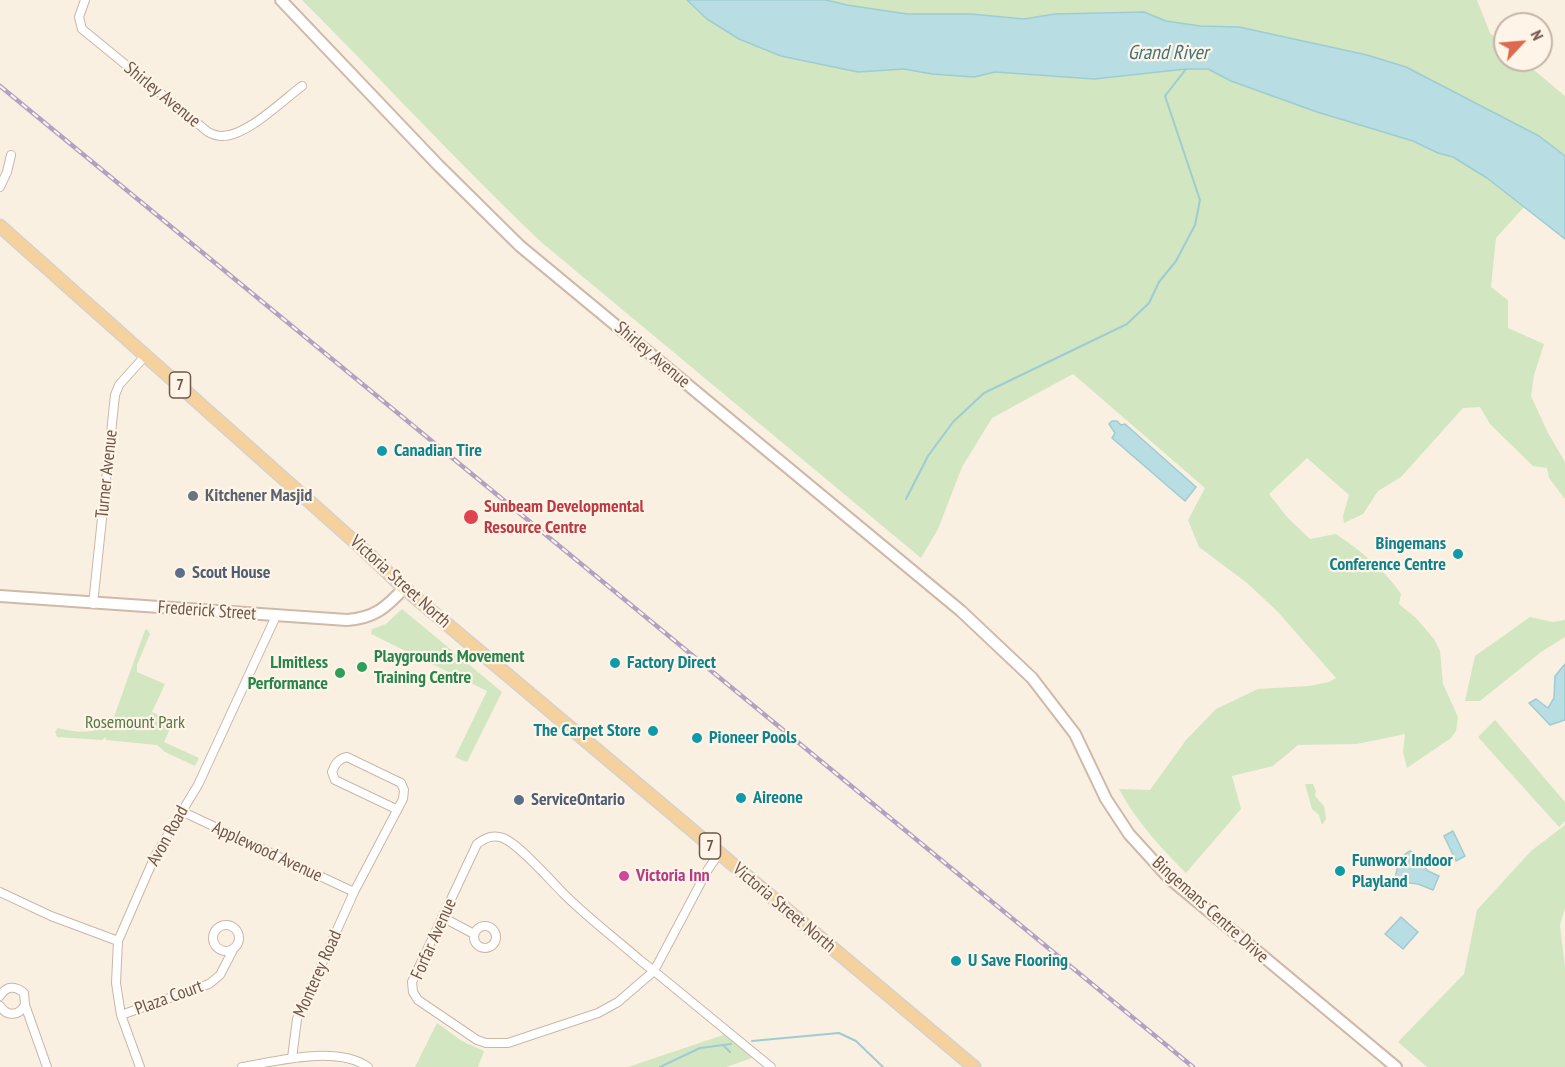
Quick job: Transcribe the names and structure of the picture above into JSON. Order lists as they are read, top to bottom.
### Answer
{
  "streets": {
    "main road": [
      "Shirley Avenue",
      "7",
      "Victoria Street North",
      "Frederick Street",
      "Bingemans Centre Drive"
    ],
    "street": [
      "Turner Avenue",
      "Avon Road",
      "Applewood Avenue",
      "Forfar Avenue",
      "Monterey Road",
      "Plaza Court"
    ]
  },
  "crossings": [
    ["Shirley Avenue", "Bingemans Centre Drive"],
    ["Turner Avenue", "Victoria Street North"],
    ["Turner Avenue", "Frederick Street"],
    ["Victoria Street North", "Frederick Street"],
    ["Victoria Street North", "Forfar Avenue"],
    ["Frederick Street", "Avon Road"],
    ["Avon Road", "Applewood Avenue"],
    ["Avon Road", "Plaza Court"],
    ["Applewood Avenue", "Monterey Road"]
  ],
  "water": ["Grand River"],
  "parks": ["Rosemount Park"],
  "places": [
    "Canadian Tire",
    "Kitchener Masjid",
    "Sunbeam Developmental Resource Centre",
    "Bingemans Conference Centre",
    "Scout House",
    "Factory Direct",
    "Playgrounds Movement Training Centre",
    "LImitless Performance",
    "The Carpet Store",
    "Pioneer Pools",
    "Aireone",
    "ServiceOntario",
    "Funworx Indoor Playland",
    "Victoria Inn",
    "U Save Flooring"
  ],
  "north": "top right"
}
